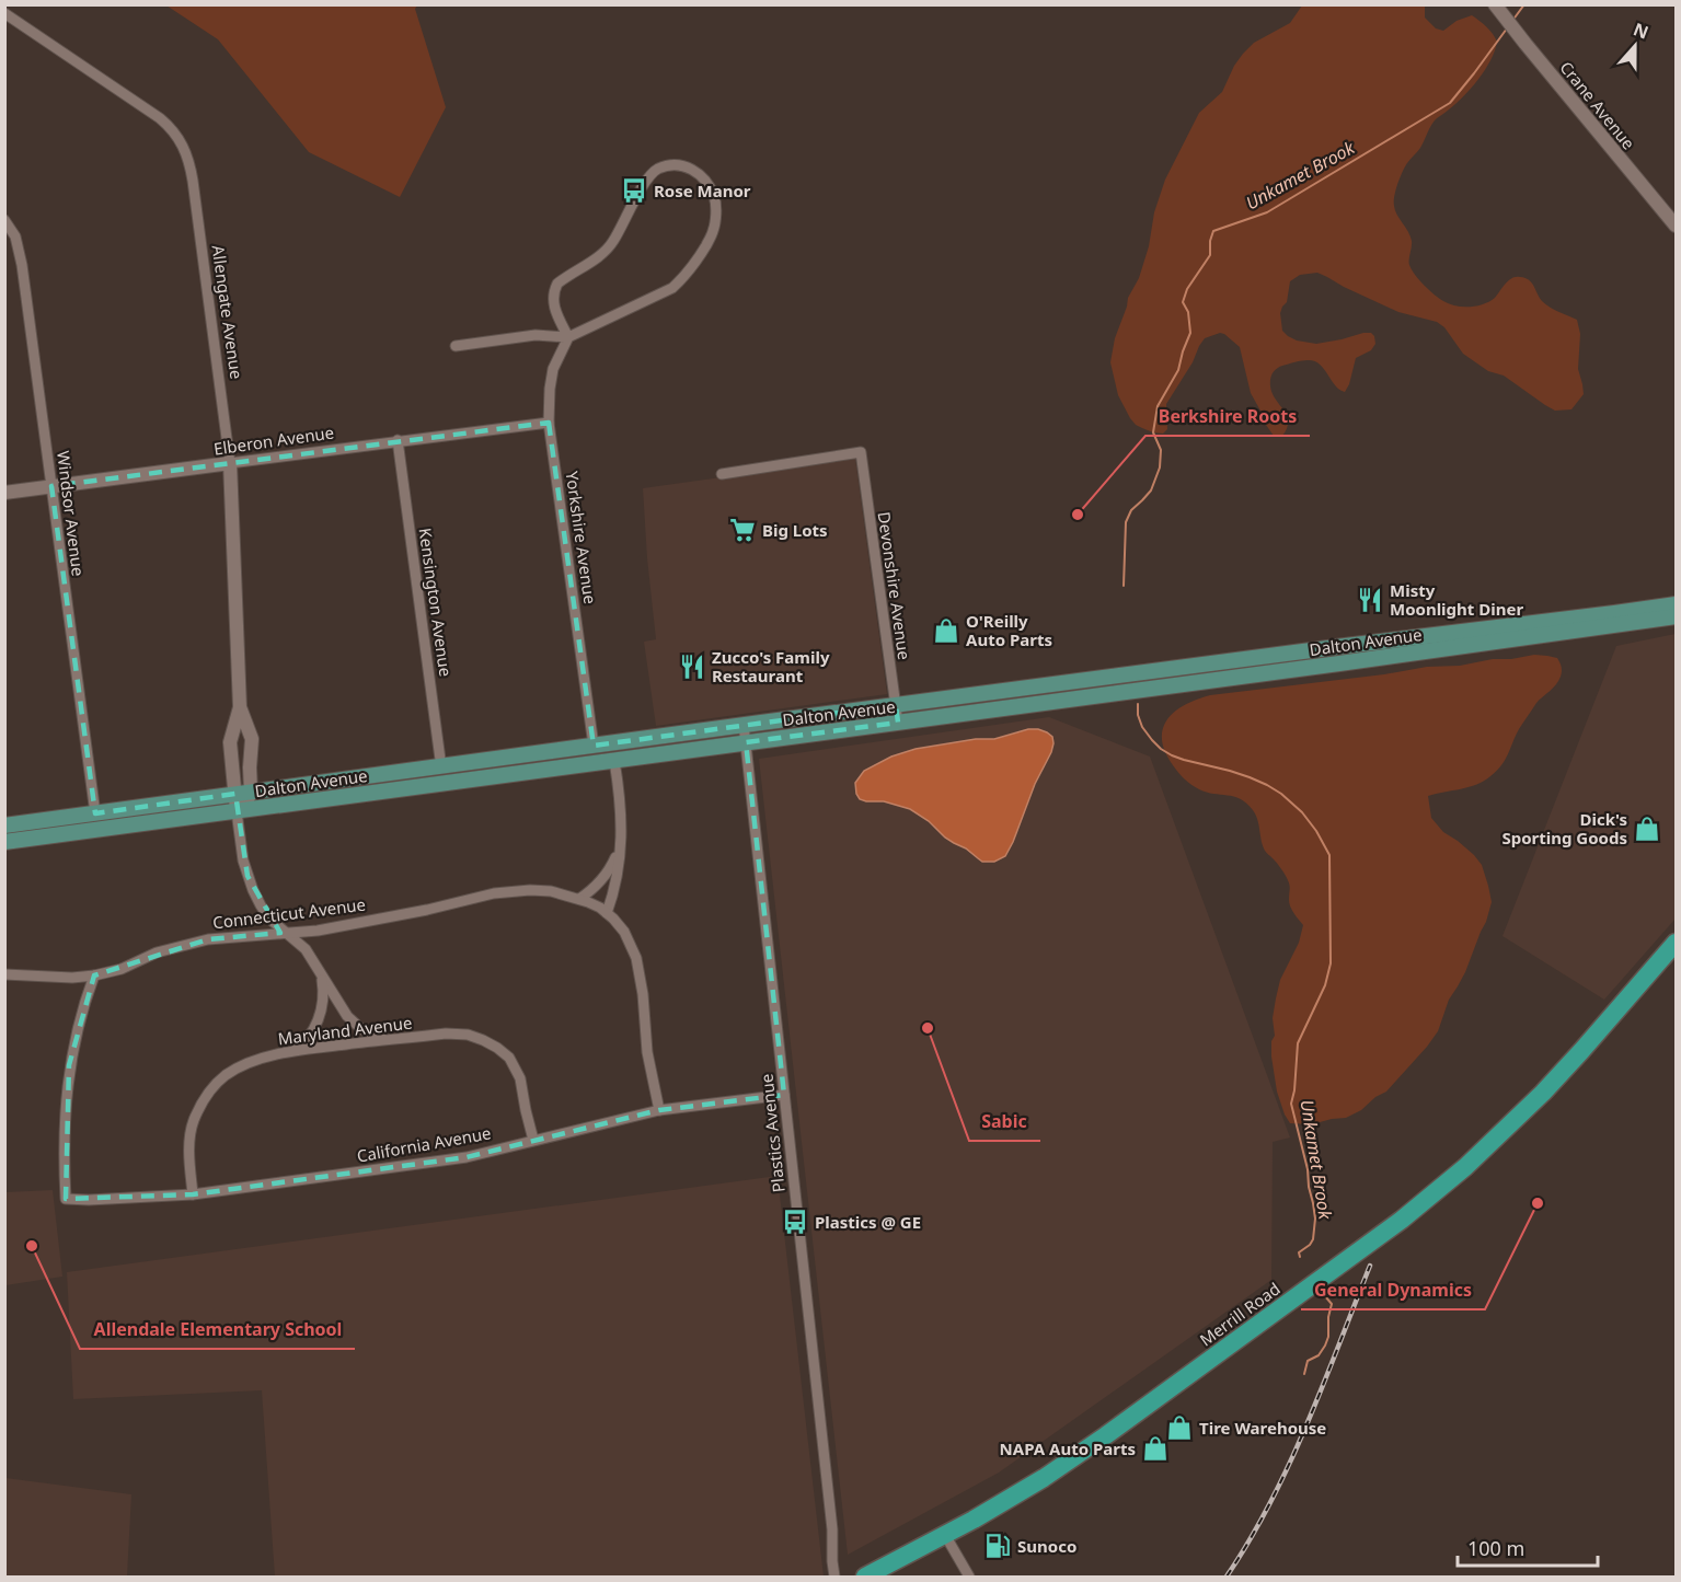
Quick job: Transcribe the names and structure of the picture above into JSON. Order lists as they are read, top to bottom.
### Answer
{
  "streets": {
    "highway": ["Merrill Road"],
    "main road": ["Dalton Avenue"],
    "street": [
      "Crane Avenue",
      "Allengate Avenue",
      "Elberon Avenue",
      "Windsor Avenue",
      "Yorkshire Avenue",
      "Devonshire Avenue",
      "Kensington Avenue",
      "Connecticut Avenue",
      "Maryland Avenue",
      "Plastics Avenue",
      "California Avenue"
    ]
  },
  "crossings": [
    ["Allengate Avenue", "Elberon Avenue"],
    ["Allengate Avenue", "Dalton Avenue"],
    ["Elberon Avenue", "Windsor Avenue"],
    ["Elberon Avenue", "Yorkshire Avenue"],
    ["Elberon Avenue", "Kensington Avenue"],
    ["Windsor Avenue", "Dalton Avenue"],
    ["Yorkshire Avenue", "Dalton Avenue"],
    ["Devonshire Avenue", "Dalton Avenue"],
    ["Kensington Avenue", "Dalton Avenue"],
    ["Dalton Avenue", "Plastics Avenue"],
    ["Connecticut Avenue", "California Avenue"],
    ["Maryland Avenue", "California Avenue"],
    ["Plastics Avenue", "California Avenue"]
  ],
  "water": ["Unkamet Brook"],
  "places": {
    "bus stop": ["Rose Manor", "Plastics @ GE"],
    "other": [
      "Berkshire Roots",
      "Sabic",
      "General Dynamics",
      "Allendale Elementary School"
    ],
    "supermarket": ["Big Lots"],
    "restaurant": ["Misty Moonlight Diner", "Zucco's Family Restaurant"],
    "shop": [
      "O'Reilly Auto Parts",
      "Dick's Sporting Goods",
      "Tire Warehouse",
      "NAPA Auto Parts"
    ],
    "fuel station": ["Sunoco"]
  },
  "scale_bar": "100 m",
  "north": "top"
}
